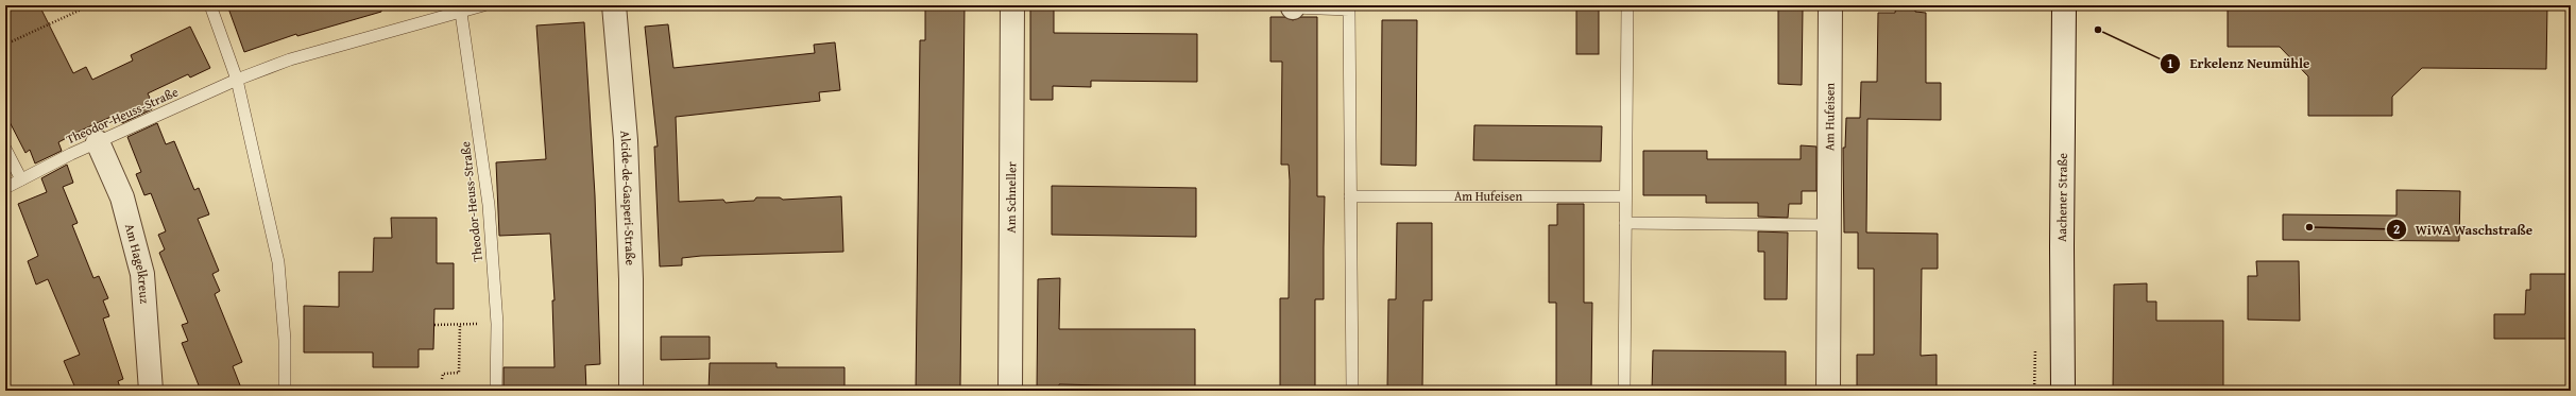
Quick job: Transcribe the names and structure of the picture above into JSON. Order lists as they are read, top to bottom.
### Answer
{
  "streets": {
    "street": [
      "Am Hufeisen",
      "Alcide-de-Gasperi-Straße",
      "Aachener Straße",
      "Am Schneller",
      "Am Hagelkreuz"
    ],
    "lane": ["Theodor-Heuss-Straße"]
  },
  "crossings": [
    ["Theodor-Heuss-Straße", "Am Hagelkreuz"]
  ],
  "places": ["Erkelenz Neumühle", "WiWA Waschstraße"]
}
